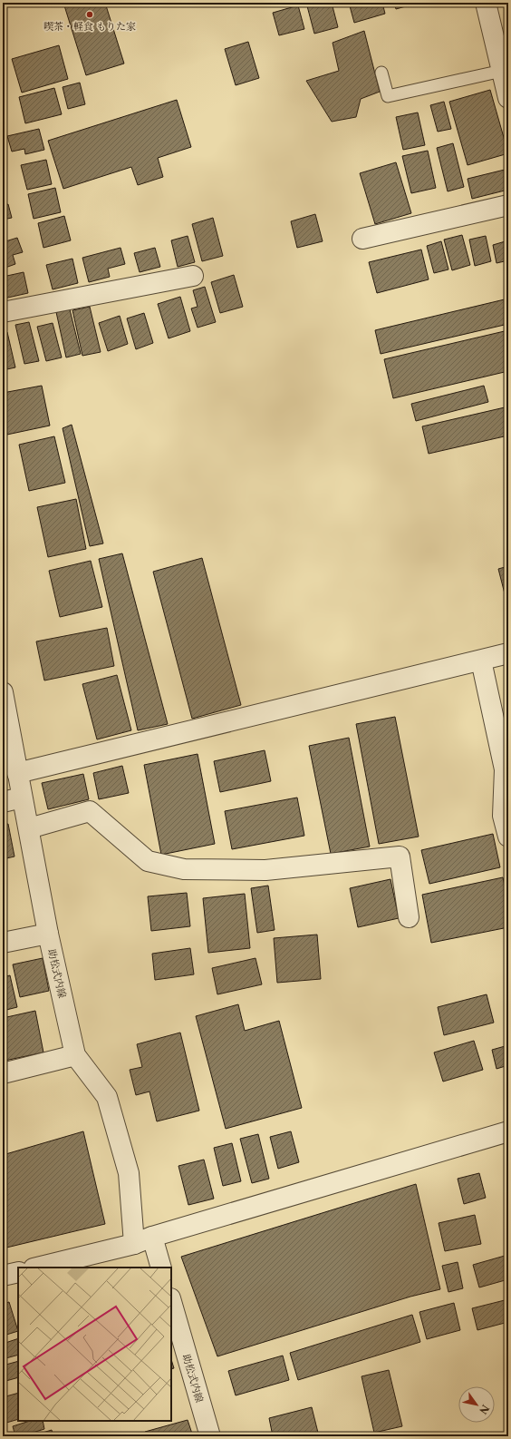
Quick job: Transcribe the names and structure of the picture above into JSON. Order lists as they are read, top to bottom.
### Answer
{
  "streets": {
    "street": ["助松式内線"]
  },
  "places": ["喫茶・軽食 もりた家"],
  "north": "bottom right"
}
